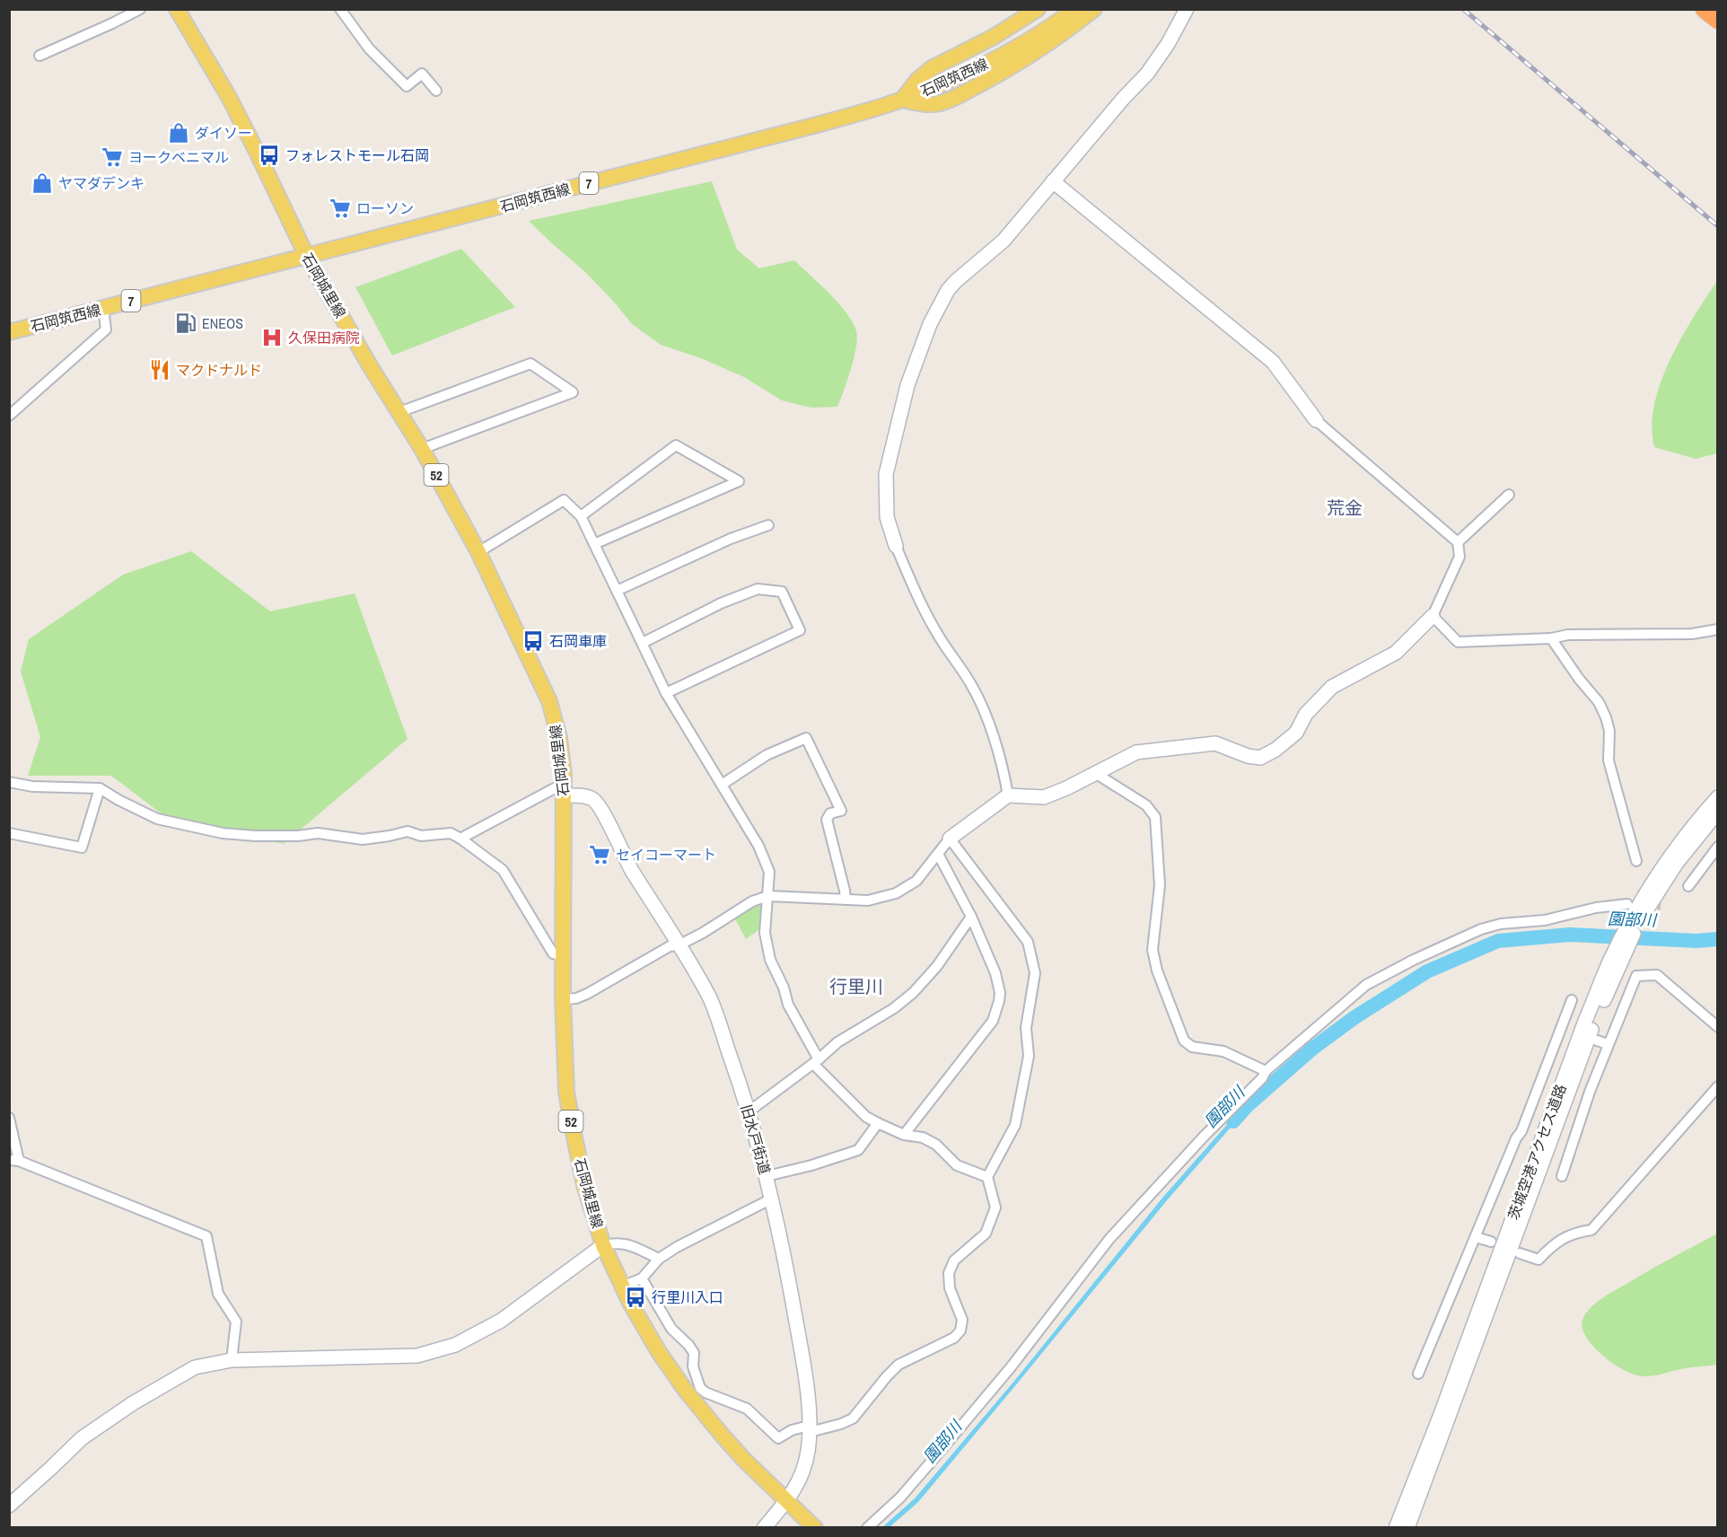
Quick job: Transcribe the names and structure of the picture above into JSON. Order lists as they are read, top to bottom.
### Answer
{
  "streets": {
    "main road": [
      "石岡筑西線",
      "7",
      "石岡城里線",
      "52"
    ],
    "street": ["旧水戸街道", "茨城空港アクセス道路"]
  },
  "crossings": [
    ["石岡筑西線", "石岡城里線"],
    ["石岡城里線", "旧水戸街道"]
  ],
  "districts": ["荒金", "行里川"],
  "water": ["園部川"],
  "places": {
    "shop": ["ダイソー", "ヤマダデンキ"],
    "bus stop": ["フォレストモール石岡", "石岡車庫", "行里川入口"],
    "supermarket": ["ヨークベニマル", "ローソン", "セイコーマート"],
    "fuel station": ["ENEOS"],
    "hospital": ["久保田病院"],
    "restaurant": ["マクドナルド"]
  }
}
